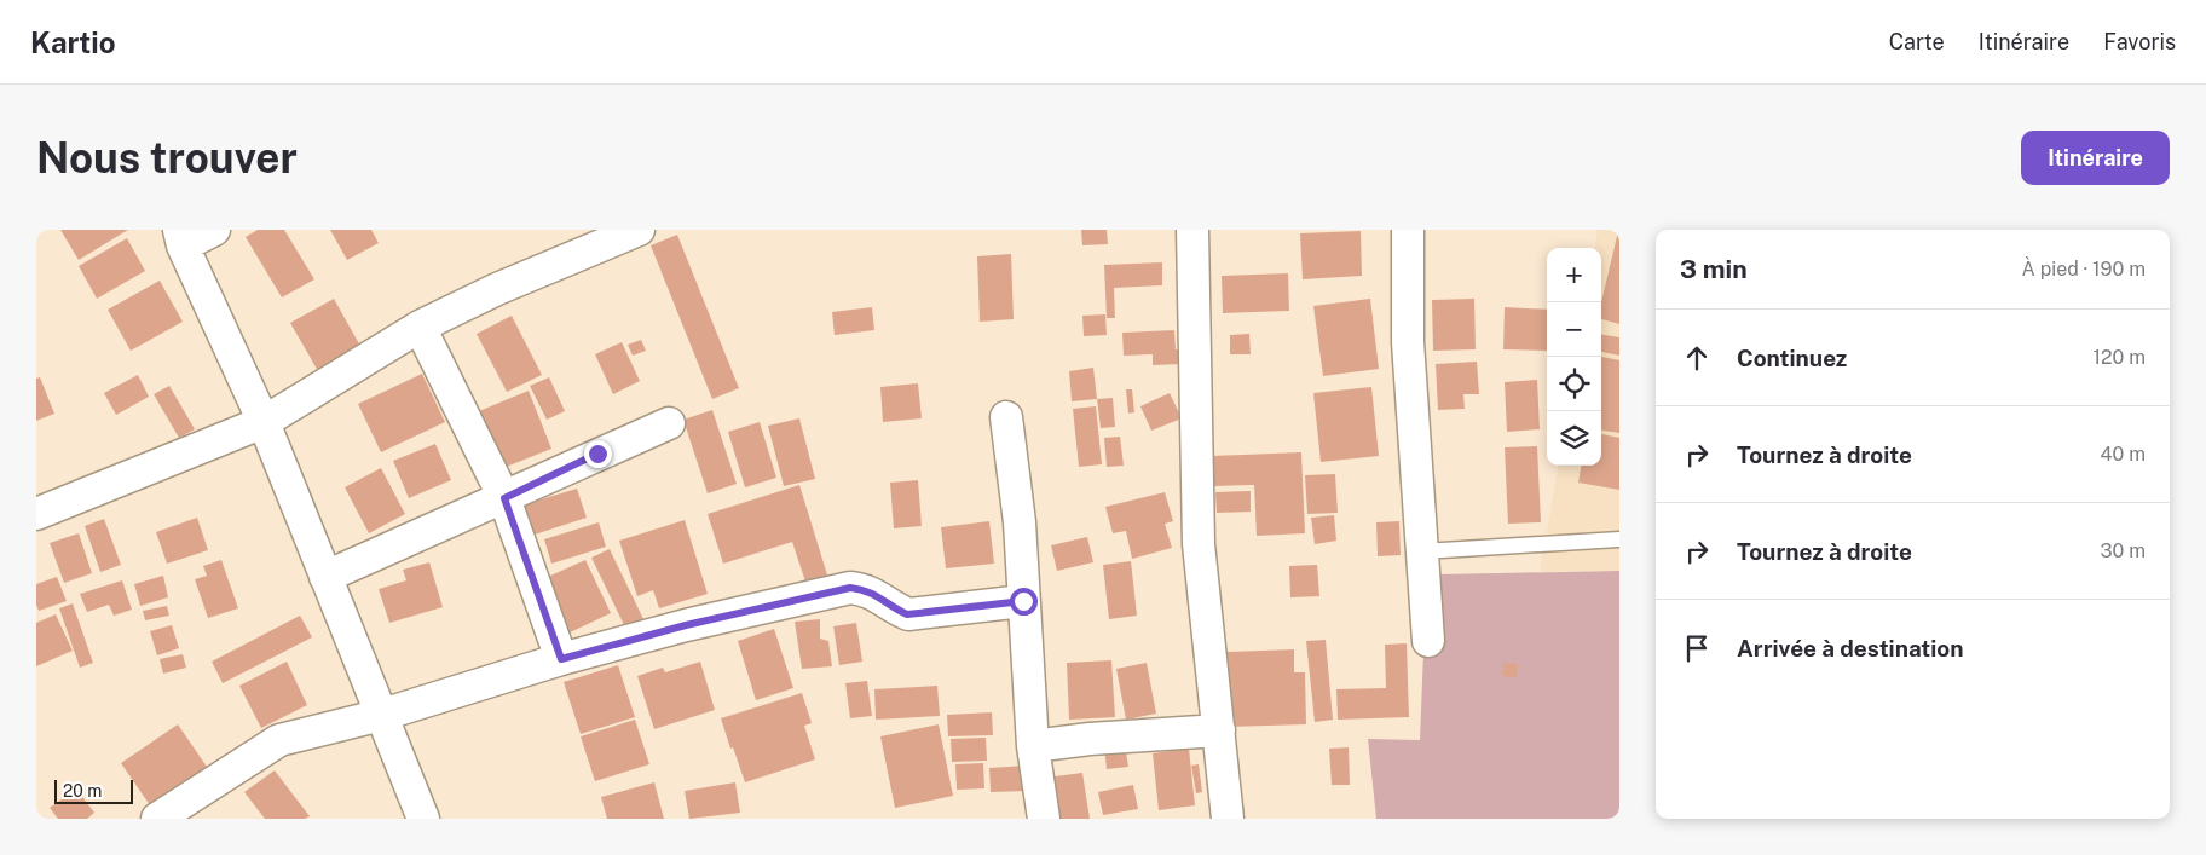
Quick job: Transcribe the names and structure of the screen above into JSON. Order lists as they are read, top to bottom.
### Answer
{
  "scale_bar": "20 m",
  "page": {
    "header": "Kartio",
    "nav": ["Carte", "Itinéraire", "Favoris"],
    "buttons": "Itinéraire",
    "title": "Nous trouver",
    "heading": ["3 min", "À pied · 190 m"],
    "map_buttons": ["+", "−"],
    "list": [
      ["Continuez", "120 m"],
      ["Tournez à droite", "40 m"],
      ["Tournez à droite", "30 m"],
      "Arrivée à destination"
    ],
    "scale": "20 m"
  }
}
